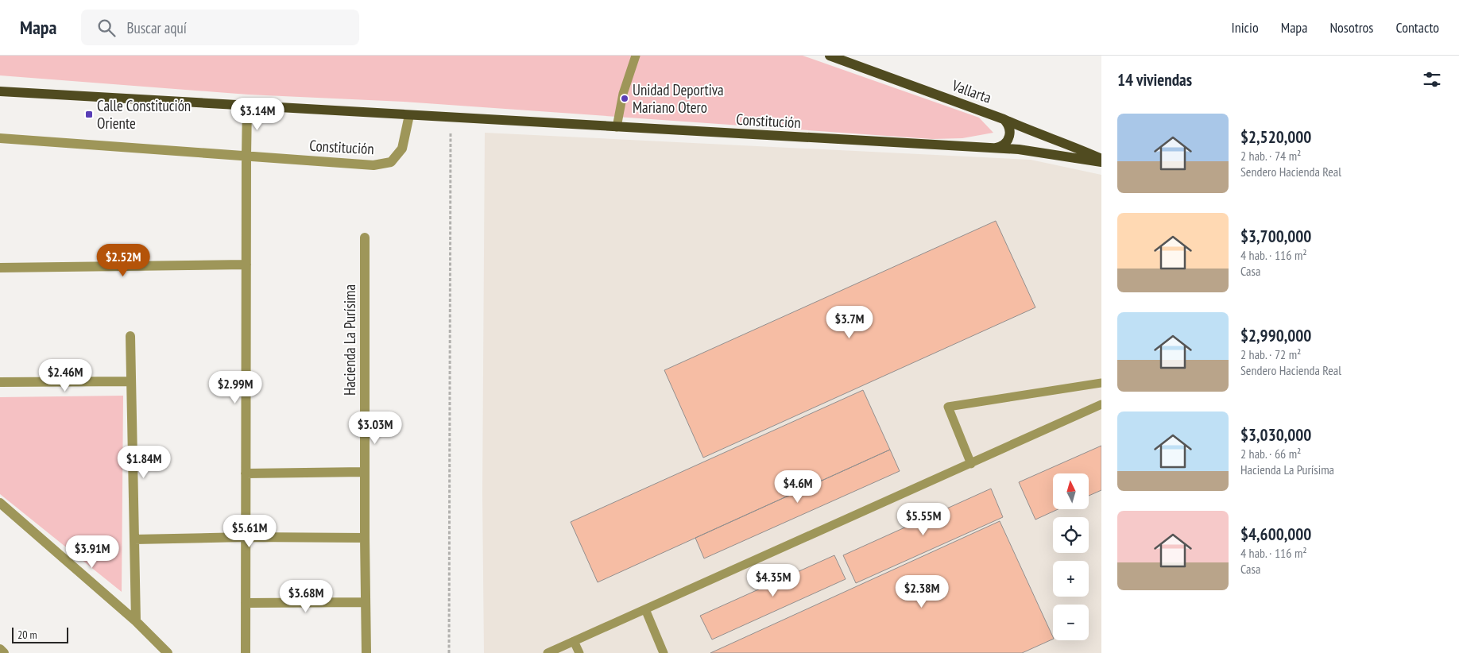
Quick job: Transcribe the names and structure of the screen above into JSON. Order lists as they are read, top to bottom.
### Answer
{
  "streets": {
    "main road": ["Vallarta", "Constitución"],
    "street": ["Hacienda La Purísima"]
  },
  "crossings": [
    ["Vallarta", "Constitución"]
  ],
  "places": {
    "other": ["Unidad Deportiva Mariano Otero"],
    "transit": ["Calle Constitución Oriente"]
  },
  "scale_bar": "20 m",
  "north": "top",
  "page": {
    "header": "Mapa",
    "search": "Buscar aquí",
    "nav": [
      "Inicio",
      "Mapa",
      "Nosotros",
      "Contacto"
    ],
    "heading": "14 viviendas",
    "price": [
      "$3.14M",
      "$2.52M",
      "$3.7M",
      "$2.46M",
      "$2.99M",
      "$3.03M",
      "$1.84M",
      "$4.6M",
      "$5.55M",
      "$5.61M",
      "$3.91M",
      "$4.35M",
      "$2.38M",
      "$3.68M"
    ],
    "list": [
      {
        "name": "$2,520,000",
        "note": "2 hab. · 74 m² · Sendero Hacienda Real"
      },
      {
        "name": "$3,700,000",
        "note": "4 hab. · 116 m² · Casa"
      },
      {
        "name": "$2,990,000",
        "note": "2 hab. · 72 m² · Sendero Hacienda Real"
      },
      {
        "name": "$3,030,000",
        "note": "2 hab. · 66 m² · Hacienda La Purísima"
      },
      {
        "name": "$4,600,000",
        "note": "4 hab. · 116 m² · Casa"
      }
    ],
    "map_buttons": ["+", "−"],
    "scale": "20 m"
  }
}
